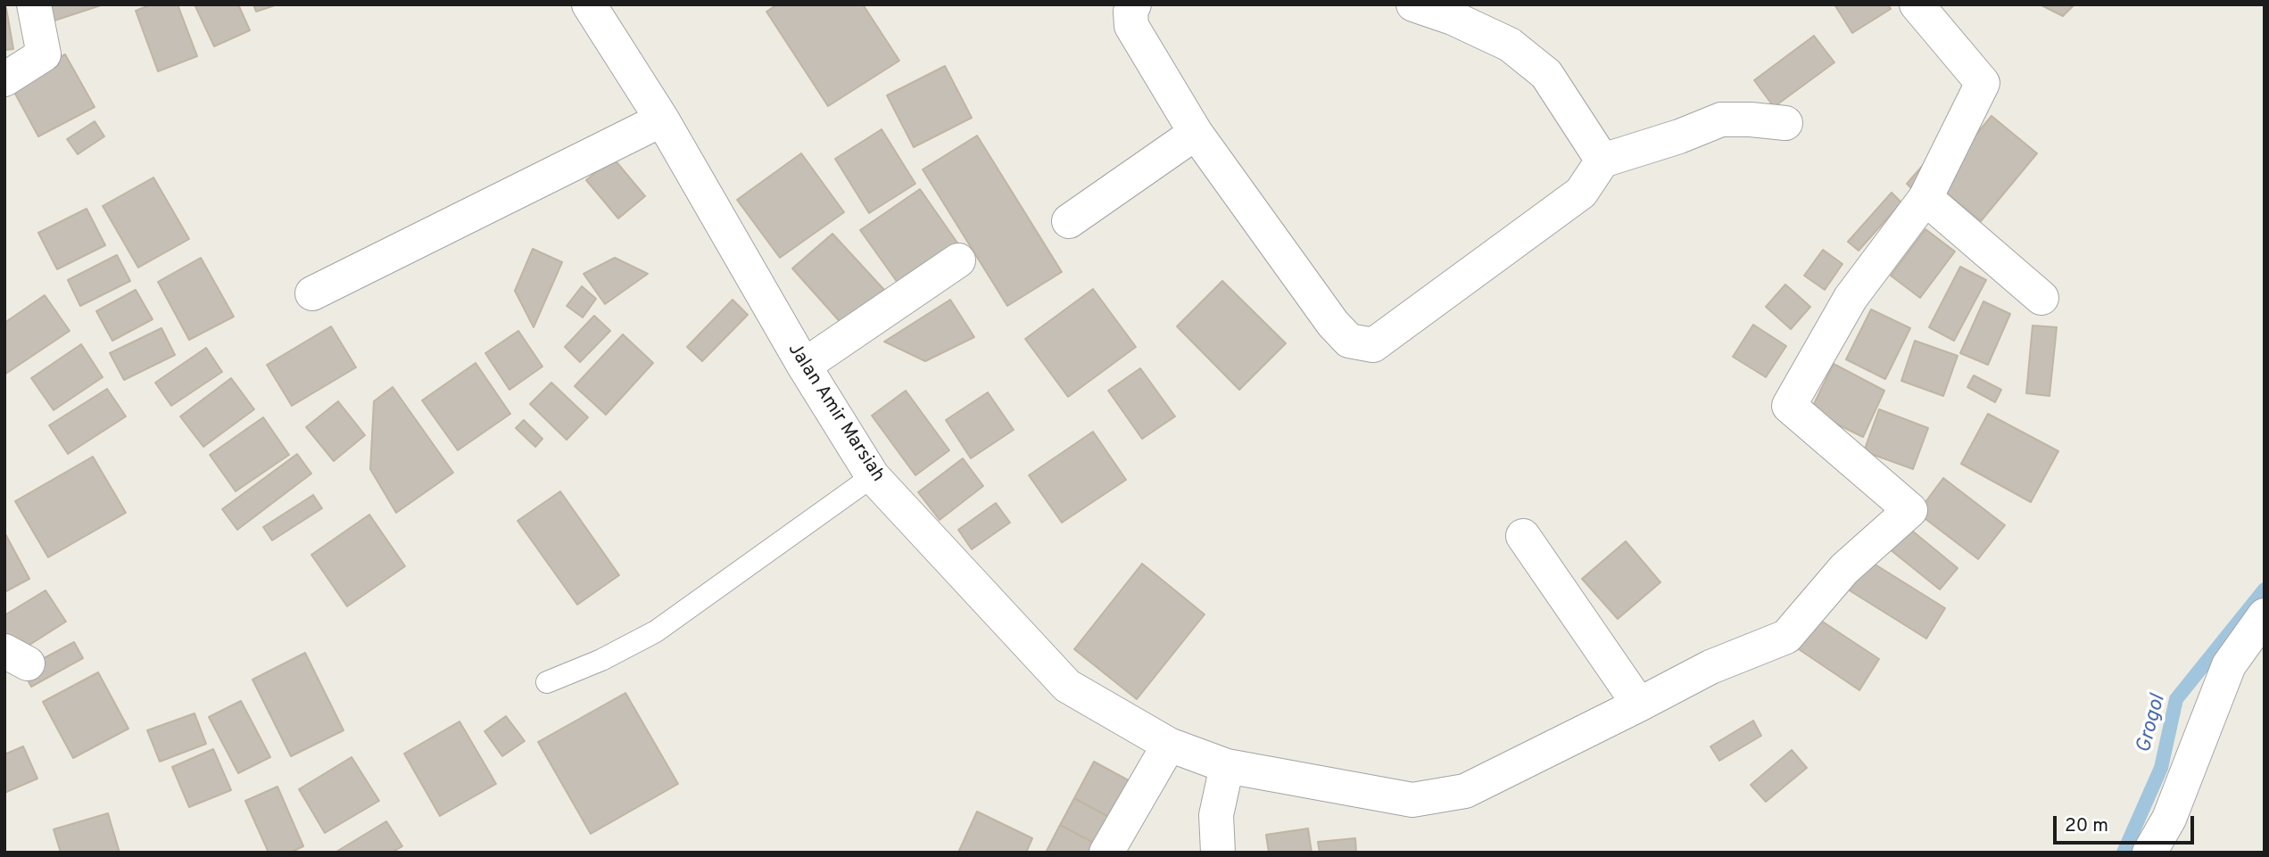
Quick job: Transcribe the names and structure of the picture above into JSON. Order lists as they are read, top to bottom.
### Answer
{
  "streets": {
    "street": ["Jalan Amir Marsiah"]
  },
  "water": ["Grogol"],
  "scale_bar": "20 m"
}
